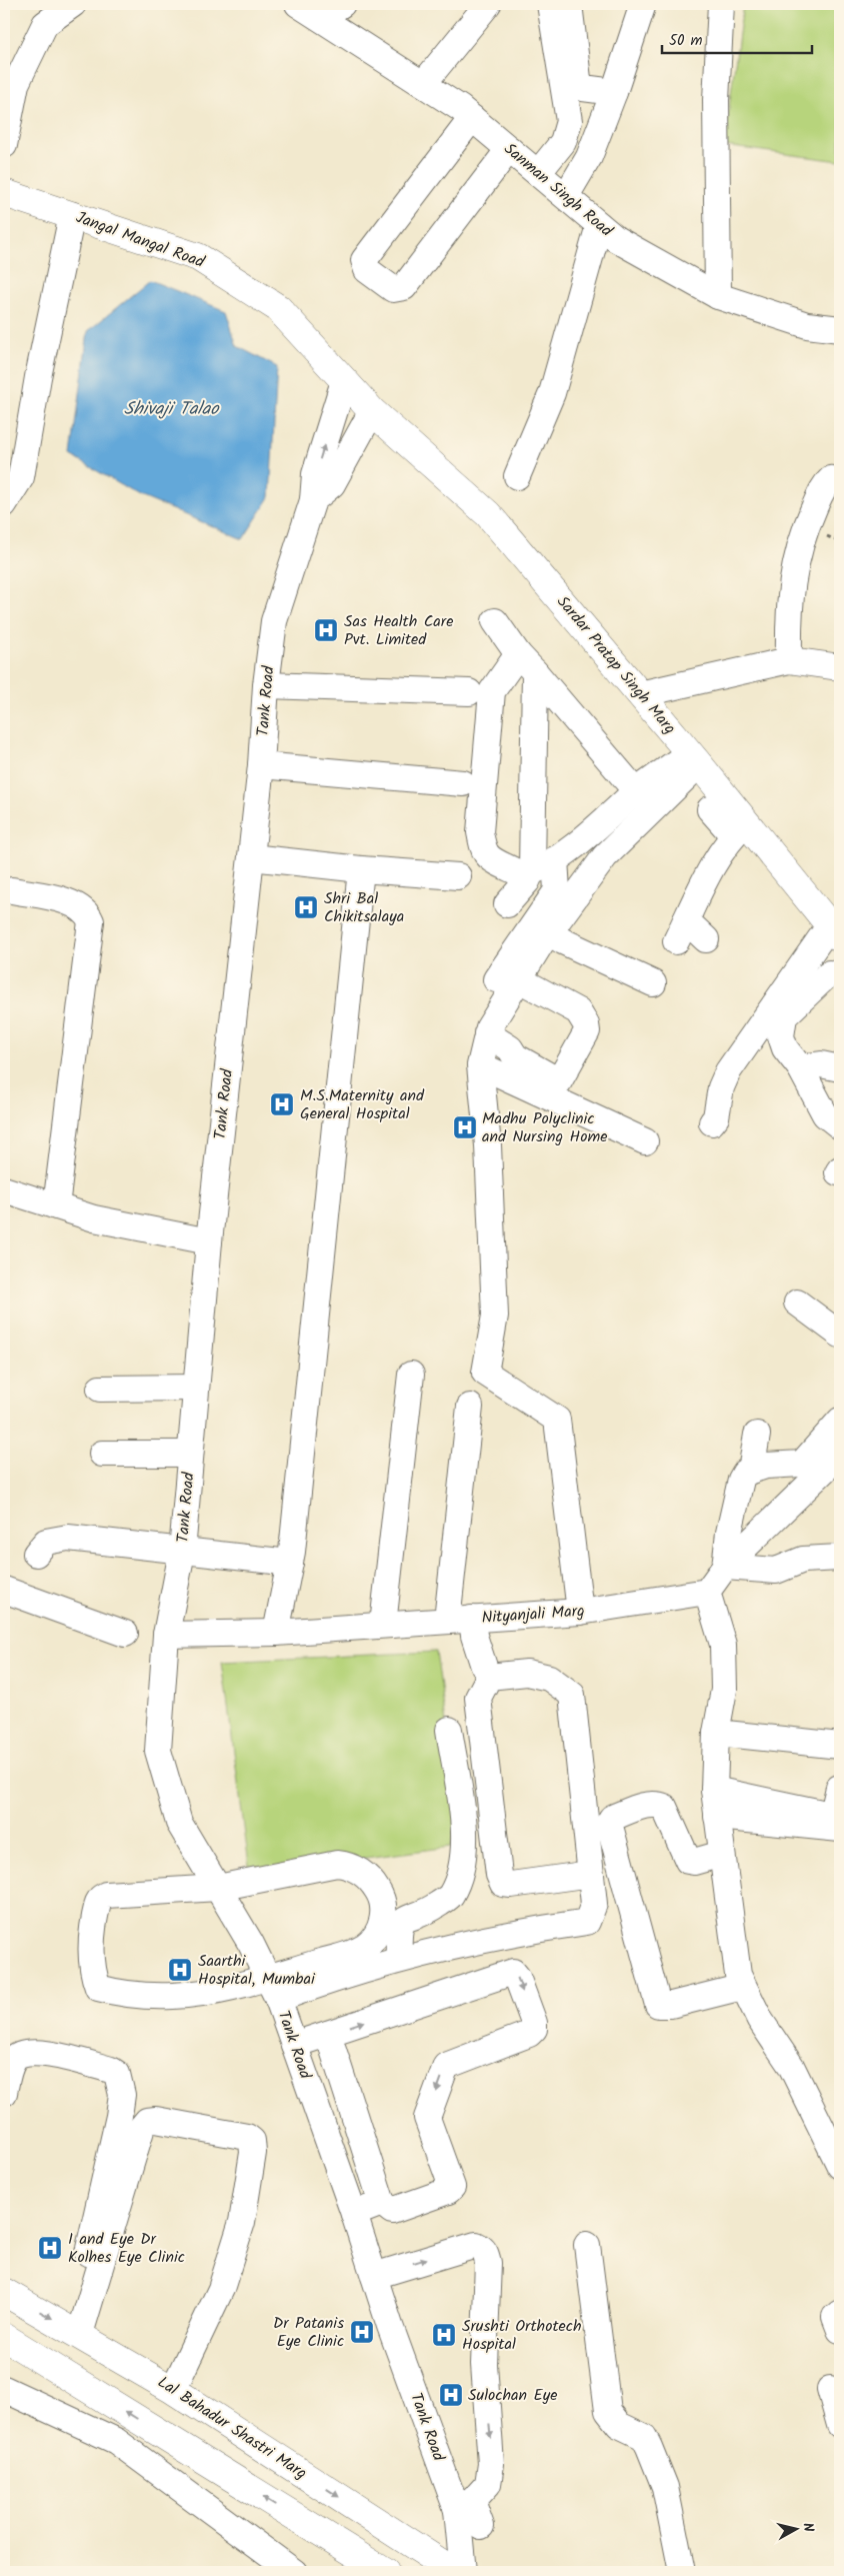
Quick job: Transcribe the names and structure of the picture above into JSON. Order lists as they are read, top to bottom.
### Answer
{
  "streets": {
    "main road": ["Jangal Mangal Road", "Sardar Pratap Singh Marg", "Lal Bahadur Shastri Marg"],
    "street": ["Sanman Singh Road", "Tank Road", "Nityanjali Marg"]
  },
  "crossings": [
    ["Jangal Mangal Road", "Sardar Pratap Singh Marg"],
    ["Jangal Mangal Road", "Tank Road"],
    ["Tank Road", "Nityanjali Marg"]
  ],
  "water": ["Shivaji Talao"],
  "places": {
    "hospital": [
      "Sas Health Care Pvt. Limited",
      "Shri Bal Chikitsalaya",
      "M.S.Maternity and General Hospital",
      "Madhu Polyclinic and Nursing Home",
      "Saarthi Hospital, Mumbai",
      "I and Eye Dr Kolhes Eye Clinic",
      "Dr Patanis Eye Clinic",
      "Srushti Orthotech Hospital",
      "Sulochan Eye"
    ]
  },
  "scale_bar": "50 m",
  "north": "right"
}
